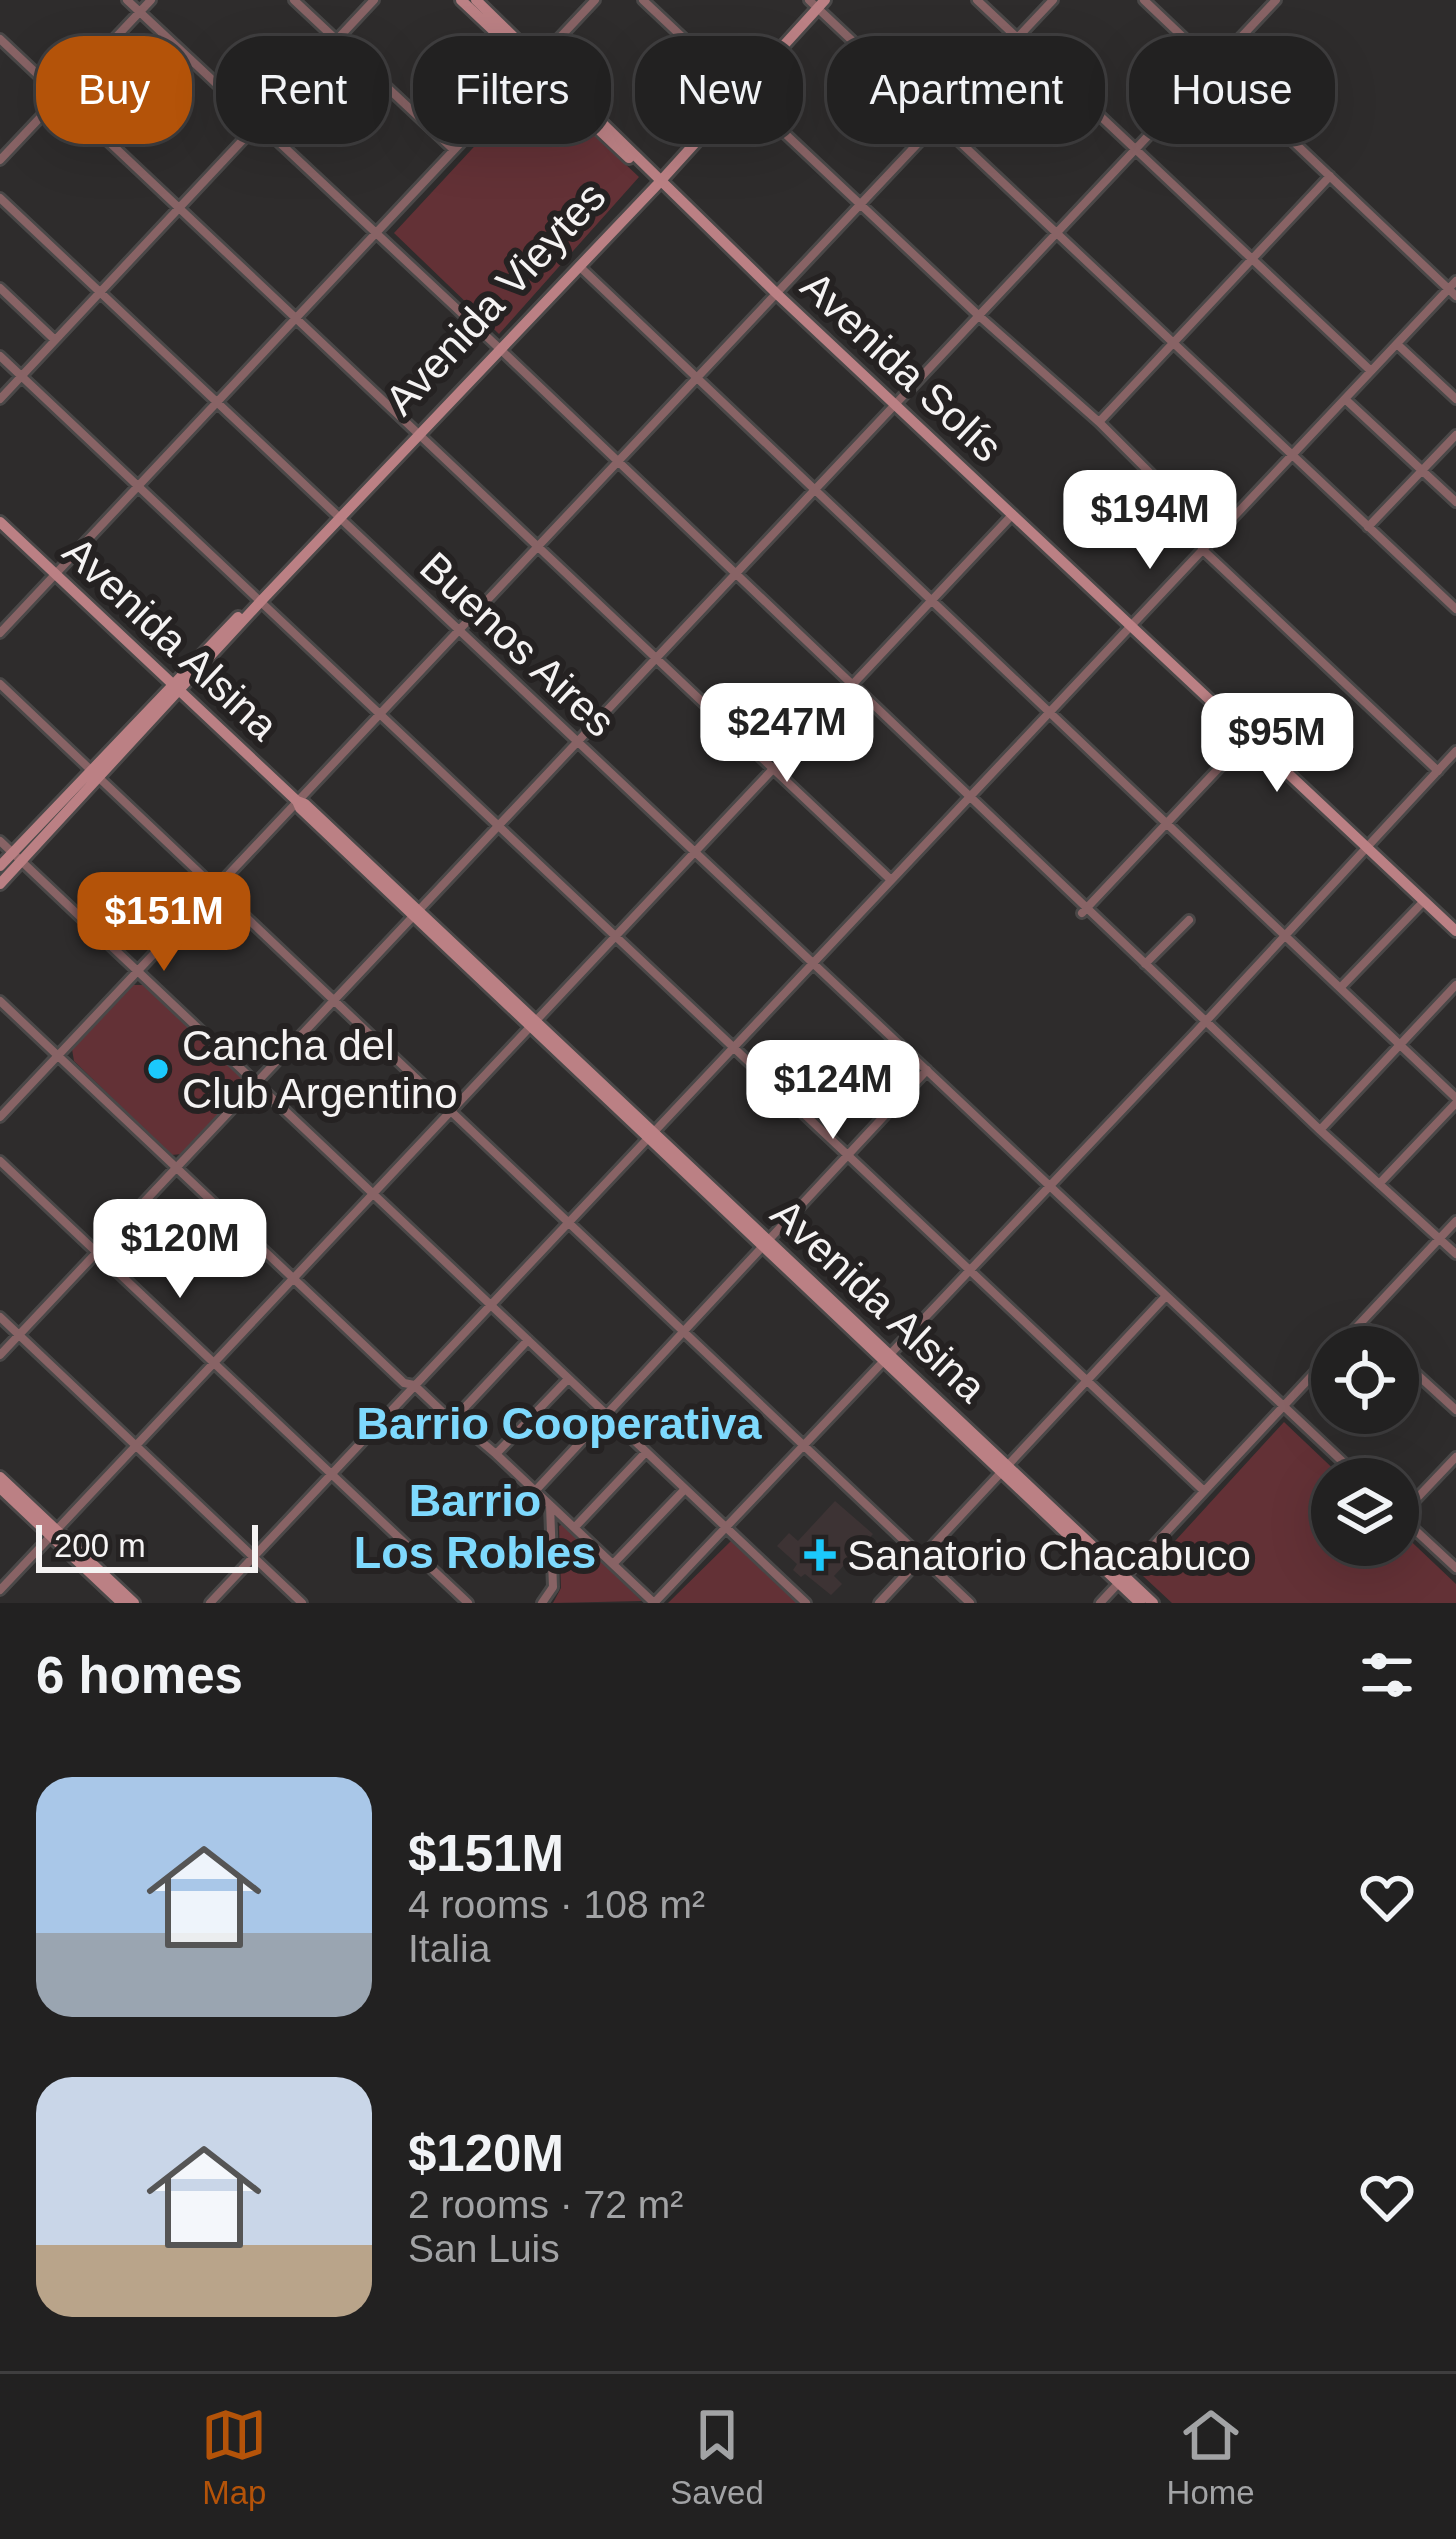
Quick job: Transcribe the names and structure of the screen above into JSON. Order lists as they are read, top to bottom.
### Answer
{
  "streets": {
    "street": [
      "Avenida Vieytes",
      "Avenida Solís",
      "Avenida Alsina",
      "Buenos Aires"
    ]
  },
  "crossings": [
    ["Avenida Vieytes", "Avenida Solís"],
    ["Avenida Vieytes", "Avenida Alsina"],
    ["Avenida Vieytes", "Buenos Aires"]
  ],
  "districts": ["Barrio Cooperativa", "Barrio Los Robles"],
  "places": {
    "other": ["Cancha del Club Argentino"],
    "health": ["Sanatorio Chacabuco"]
  },
  "scale_bar": "200 m",
  "page": {
    "chip": [
      "Buy",
      "Rent",
      "Filters",
      "New",
      "Apartment",
      "House"
    ],
    "price": [
      "$194M",
      "$247M",
      "$95M",
      "$151M",
      "$124M",
      "$120M"
    ],
    "scale": "200 m",
    "heading": "6 homes",
    "list": [
      {
        "name": "$151M",
        "note": "4 rooms · 108 m² · Italia"
      },
      {
        "name": "$120M",
        "note": "2 rooms · 72 m² · San Luis"
      }
    ],
    "tabs": ["Map", "Saved", "Home"]
  }
}
